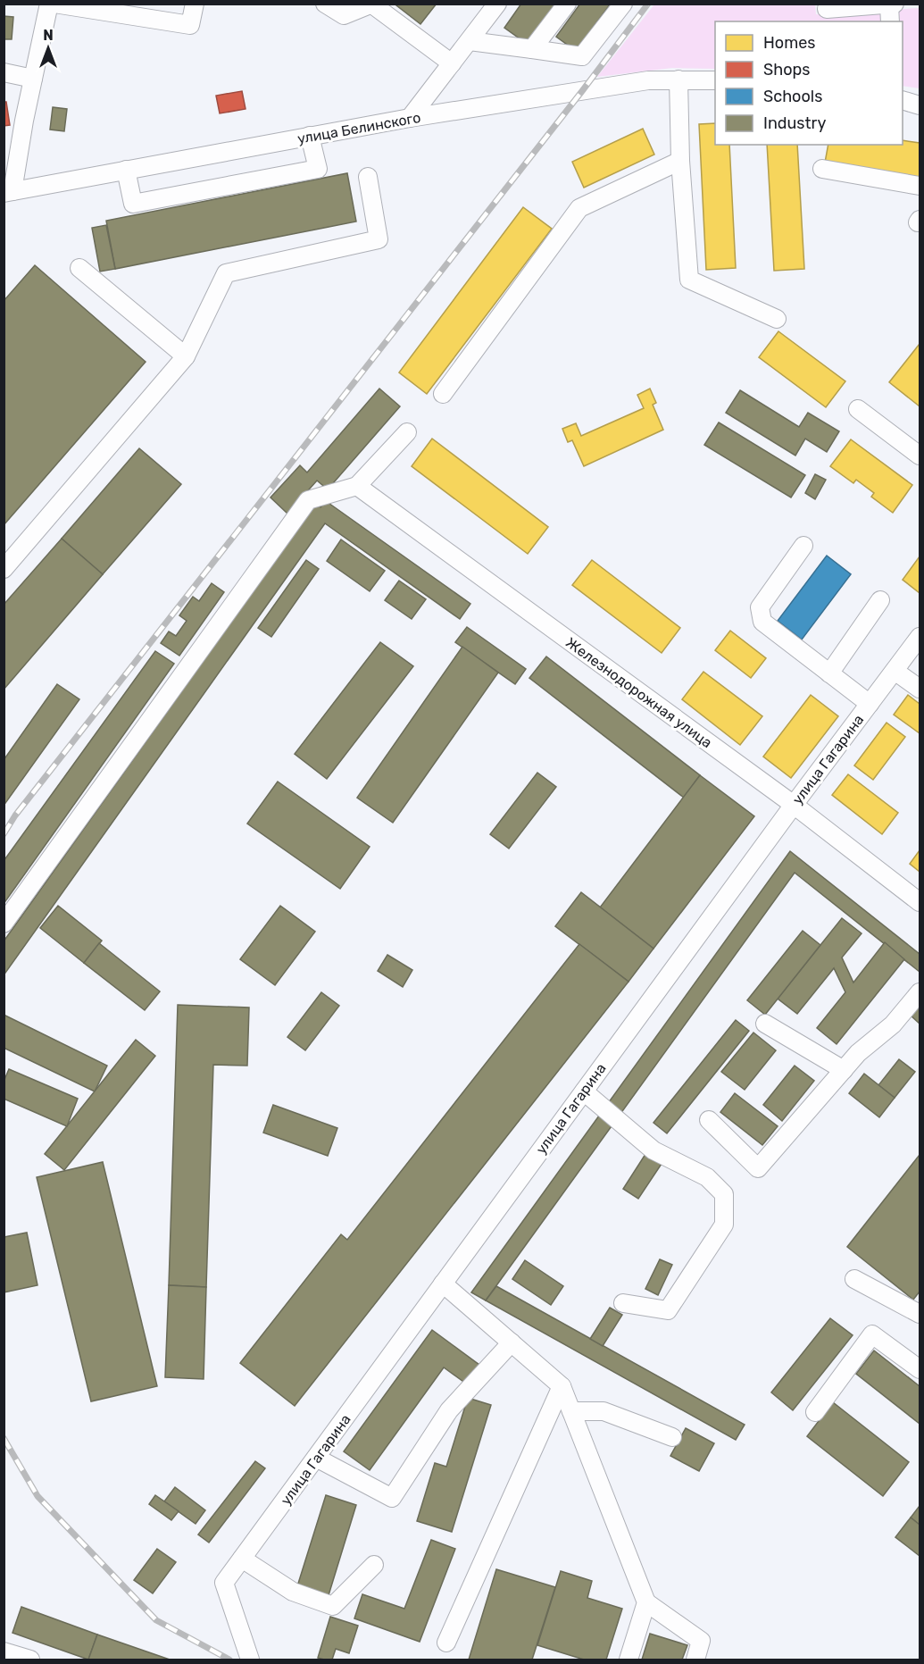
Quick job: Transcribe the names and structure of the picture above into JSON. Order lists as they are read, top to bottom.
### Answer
{
  "streets": {
    "street": ["улица Белинского", "Железнодорожная улица", "улица Гагарина"]
  },
  "crossings": [
    ["Железнодорожная улица", "улица Гагарина"]
  ],
  "legend": [
    "Homes",
    "Shops",
    "Schools",
    "Industry"
  ],
  "north": "top"
}
